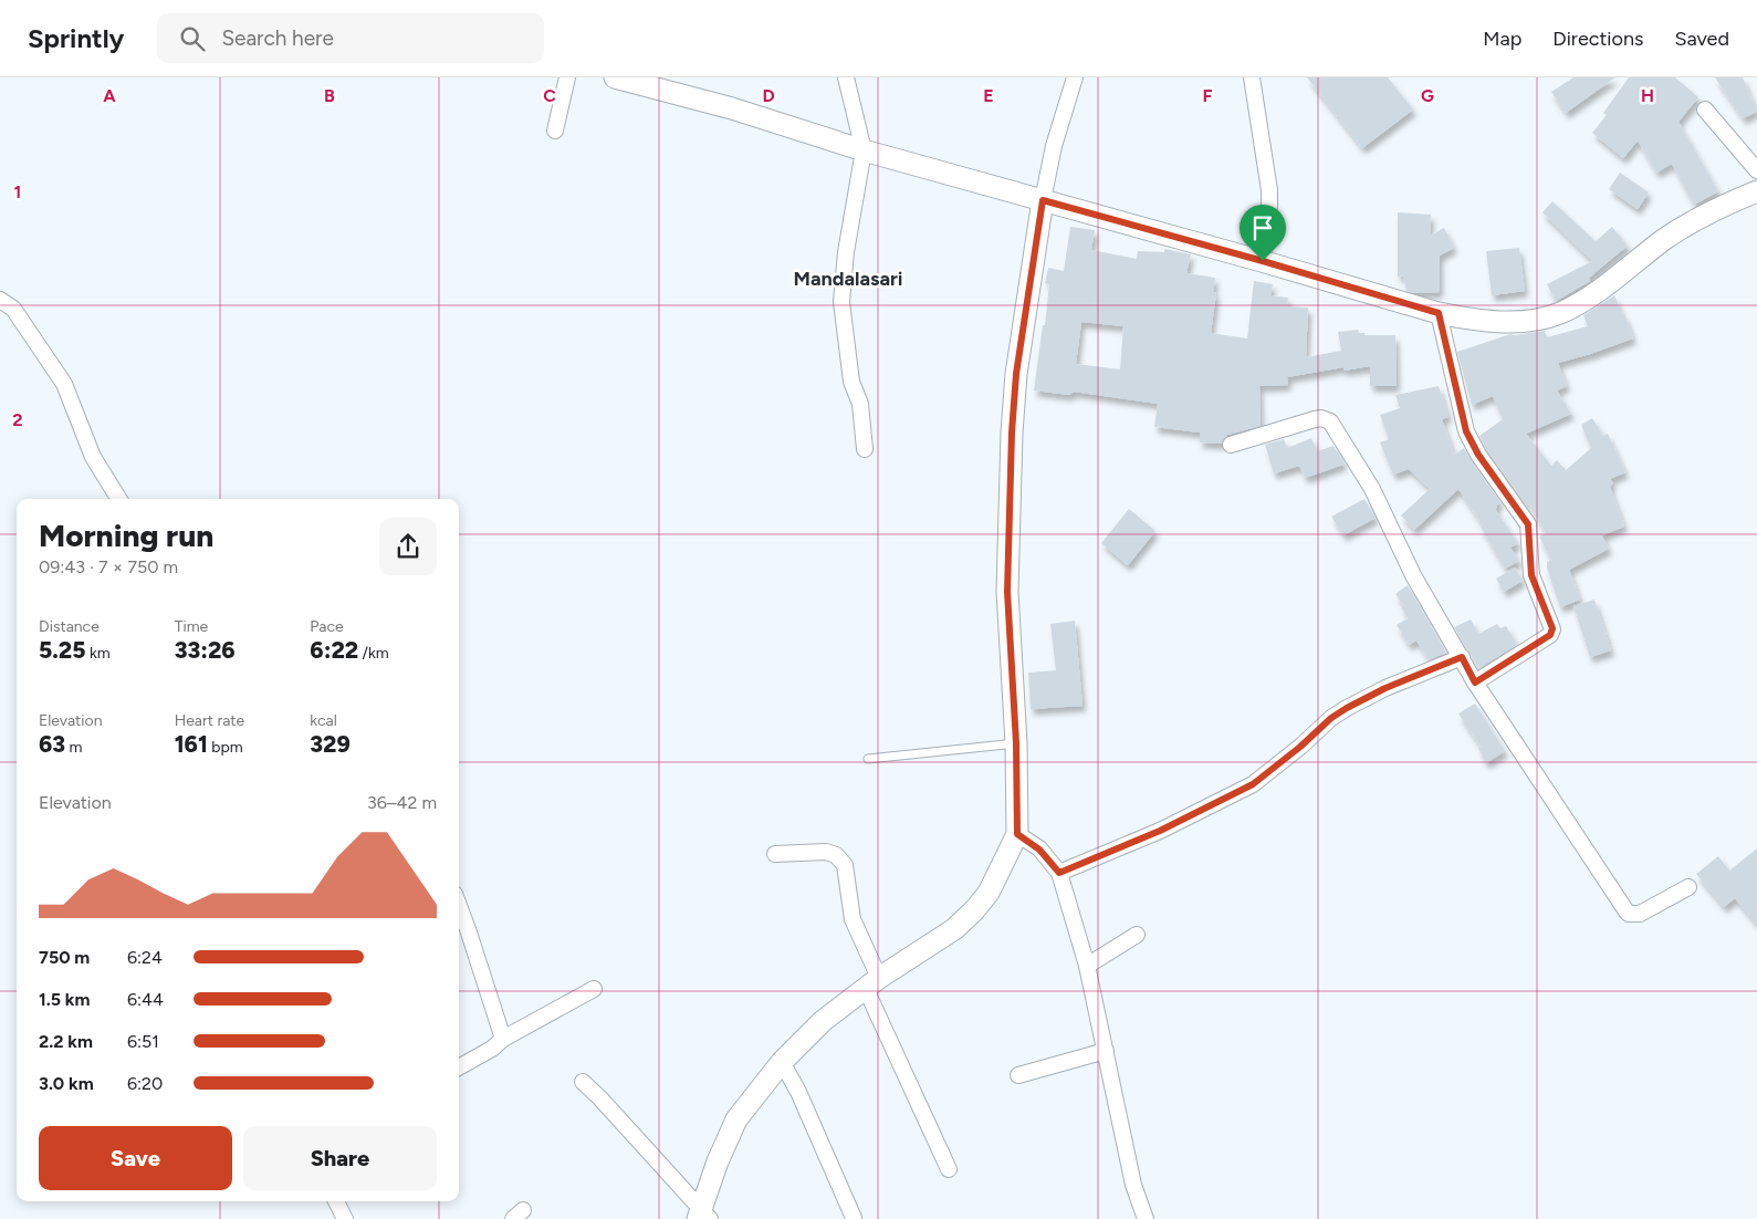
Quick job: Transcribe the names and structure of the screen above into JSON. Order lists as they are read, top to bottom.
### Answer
{
  "districts": ["Mandalasari"],
  "page": {
    "header": "Sprintly",
    "search": "Search here",
    "nav": ["Map", "Directions", "Saved"],
    "heading": ["Morning run", "09:43 · 7 × 750 m"],
    "stats": [
      ["Distance", "5.25 km"],
      ["Time", "33:26"],
      ["Pace", "6:22 /km"],
      ["Elevation", "63 m"],
      ["Heart rate", "161 bpm"],
      ["kcal", "329"]
    ],
    "chart": ["Elevation", "36–42 m"],
    "list": [
      {
        "name": "750 m",
        "note": "6:24"
      },
      {
        "name": "1.5 km",
        "note": "6:44"
      },
      {
        "name": "2.2 km",
        "note": "6:51"
      },
      {
        "name": "3.0 km",
        "note": "6:20"
      }
    ],
    "buttons": ["Save", "Share"]
  },
  "grid": {
    "columns": [
      "A",
      "B",
      "C",
      "D",
      "E",
      "F",
      "G",
      "H"
    ],
    "rows": ["1", "2"]
  }
}
